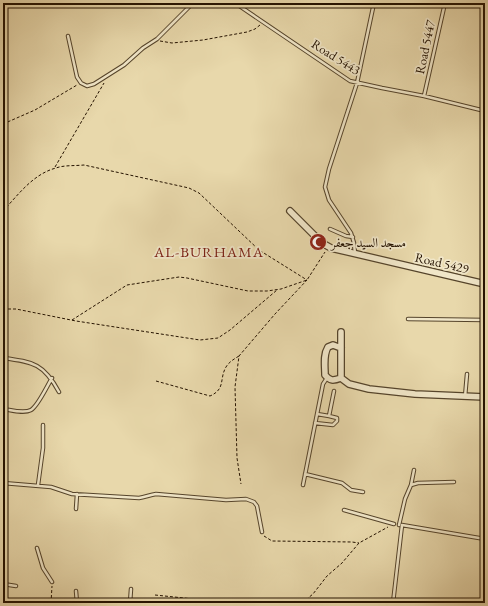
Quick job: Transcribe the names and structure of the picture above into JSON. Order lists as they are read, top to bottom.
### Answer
{
  "streets": {
    "street": ["Road 5429"],
    "lane": ["Road 5447", "Road 5443"]
  },
  "crossings": [
    ["Road 5447", "Road 5443"]
  ],
  "districts": ["AL-BURHAMA"],
  "places": {
    "mosque": ["مسجد السيد جعفر"]
  }
}
